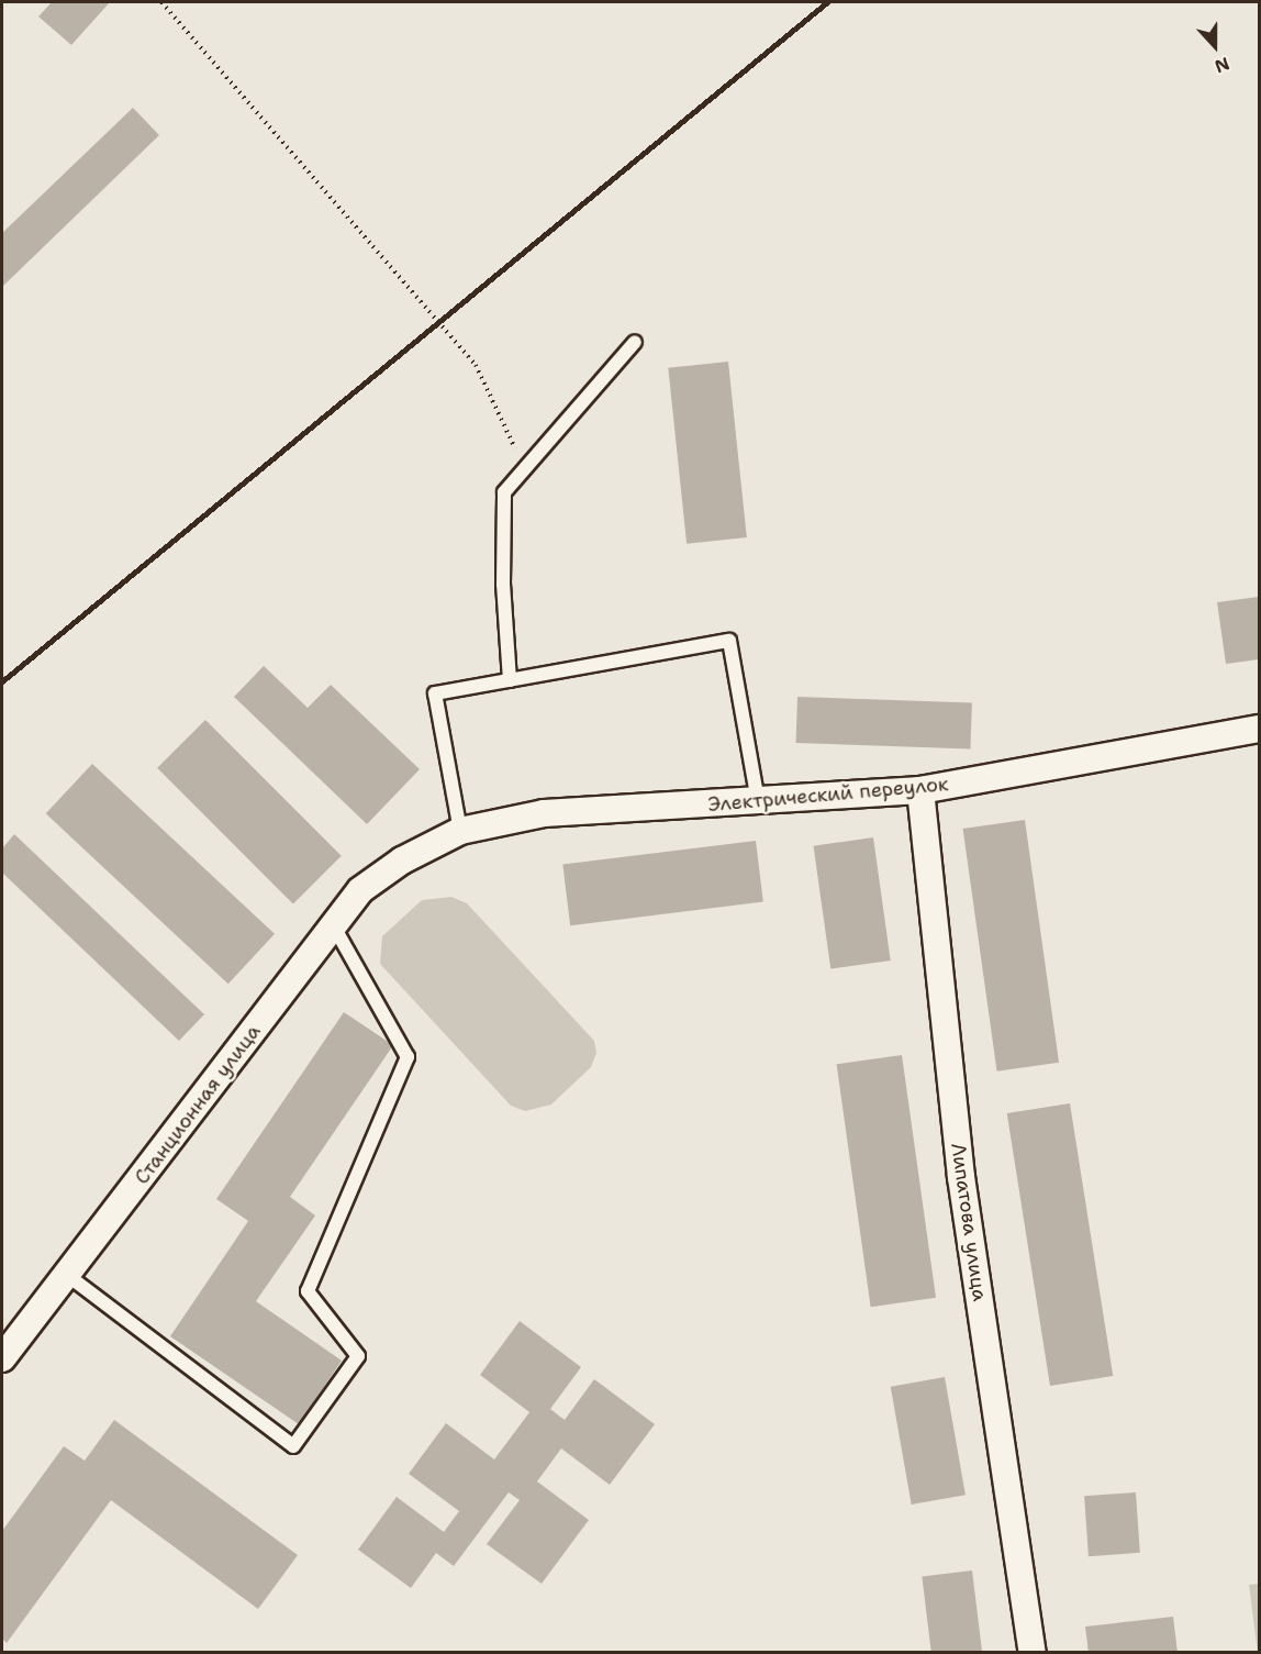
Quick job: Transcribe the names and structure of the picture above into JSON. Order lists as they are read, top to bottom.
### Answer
{
  "streets": {
    "street": ["Электрический переулок", "Станционная улица", "Липатова улица"]
  },
  "crossings": [
    ["Электрический переулок", "Станционная улица"],
    ["Электрический переулок", "Липатова улица"]
  ],
  "north": "bottom"
}
